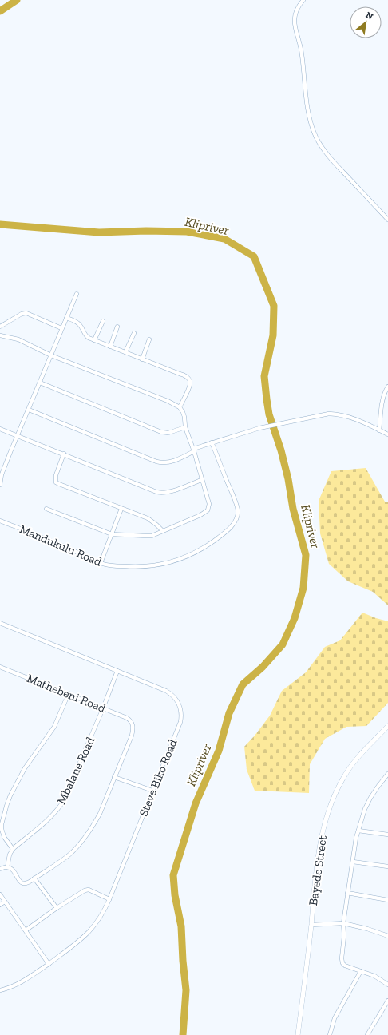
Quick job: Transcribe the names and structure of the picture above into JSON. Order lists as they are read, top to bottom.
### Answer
{
  "streets": {
    "street": [
      "Mandukulu Road",
      "Mathebeni Road",
      "Mbalane Road",
      "Steve Biko Road",
      "Bayede Street"
    ]
  },
  "crossings": [
    ["Mathebeni Road", "Mbalane Road"],
    ["Mbalane Road", "Steve Biko Road"]
  ],
  "water": ["Klipriver"],
  "north": "top right"
}
